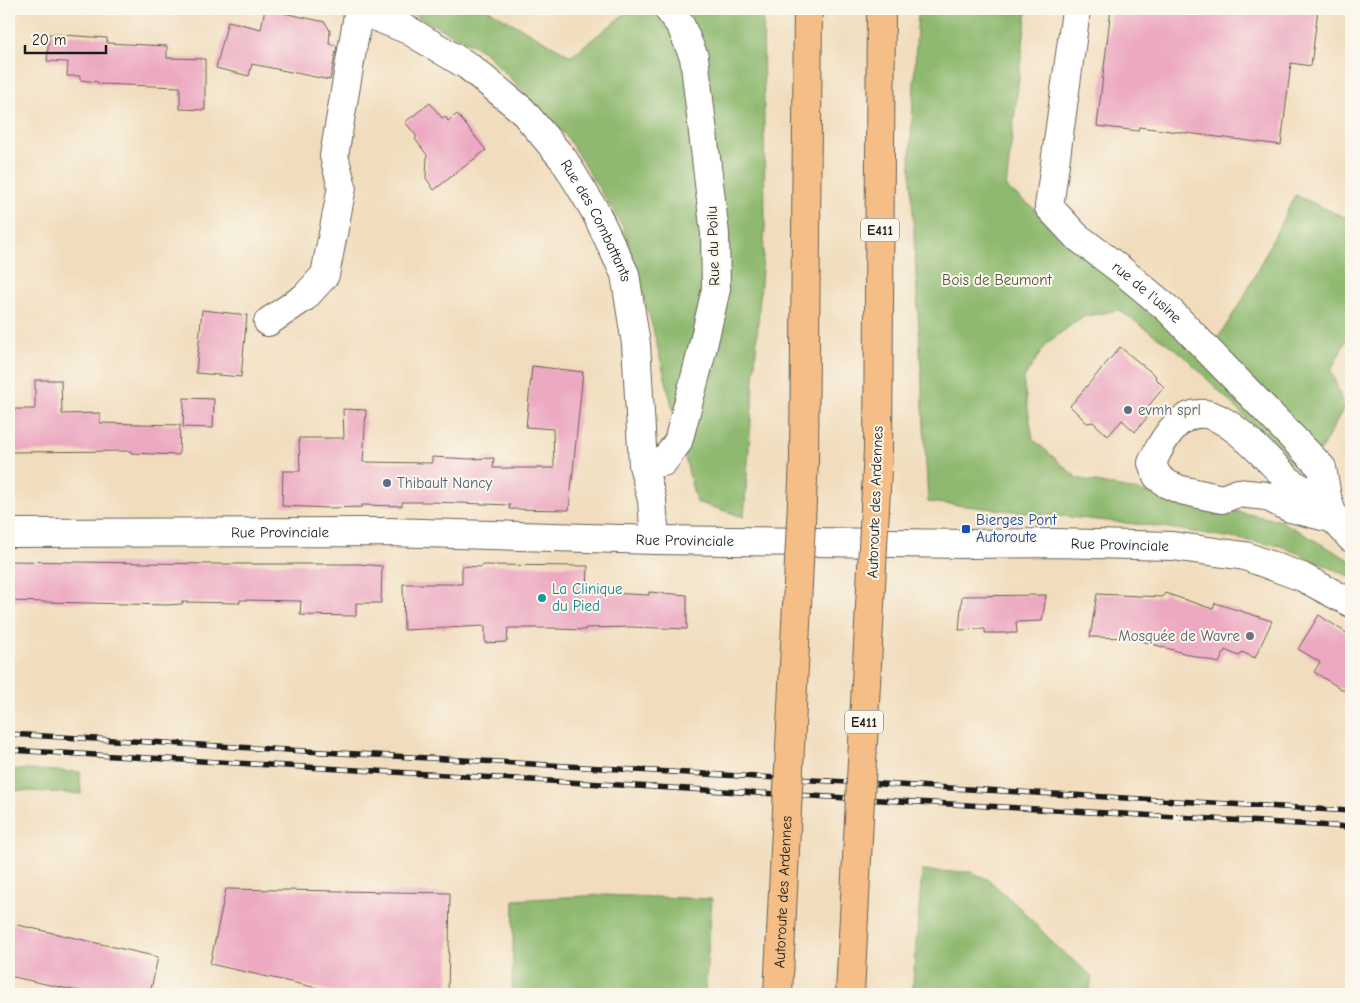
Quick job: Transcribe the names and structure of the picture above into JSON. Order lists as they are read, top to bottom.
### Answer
{
  "streets": {
    "highway": ["E411", "Autoroute des Ardennes"],
    "street": [
      "Rue des Combattants",
      "Rue du Poilu",
      "rue de l'usine",
      "Rue Provinciale"
    ]
  },
  "crossings": [
    ["Rue des Combattants", "Rue du Poilu"],
    ["Rue des Combattants", "Rue Provinciale"]
  ],
  "parks": ["Bois de Beumont"],
  "places": {
    "other": [
      "evmh sprl",
      "Thibault Nancy",
      "La Clinique du Pied",
      "Mosquée de Wavre"
    ],
    "transit": ["Bierges Pont Autoroute"]
  },
  "scale_bar": "20 m"
}
